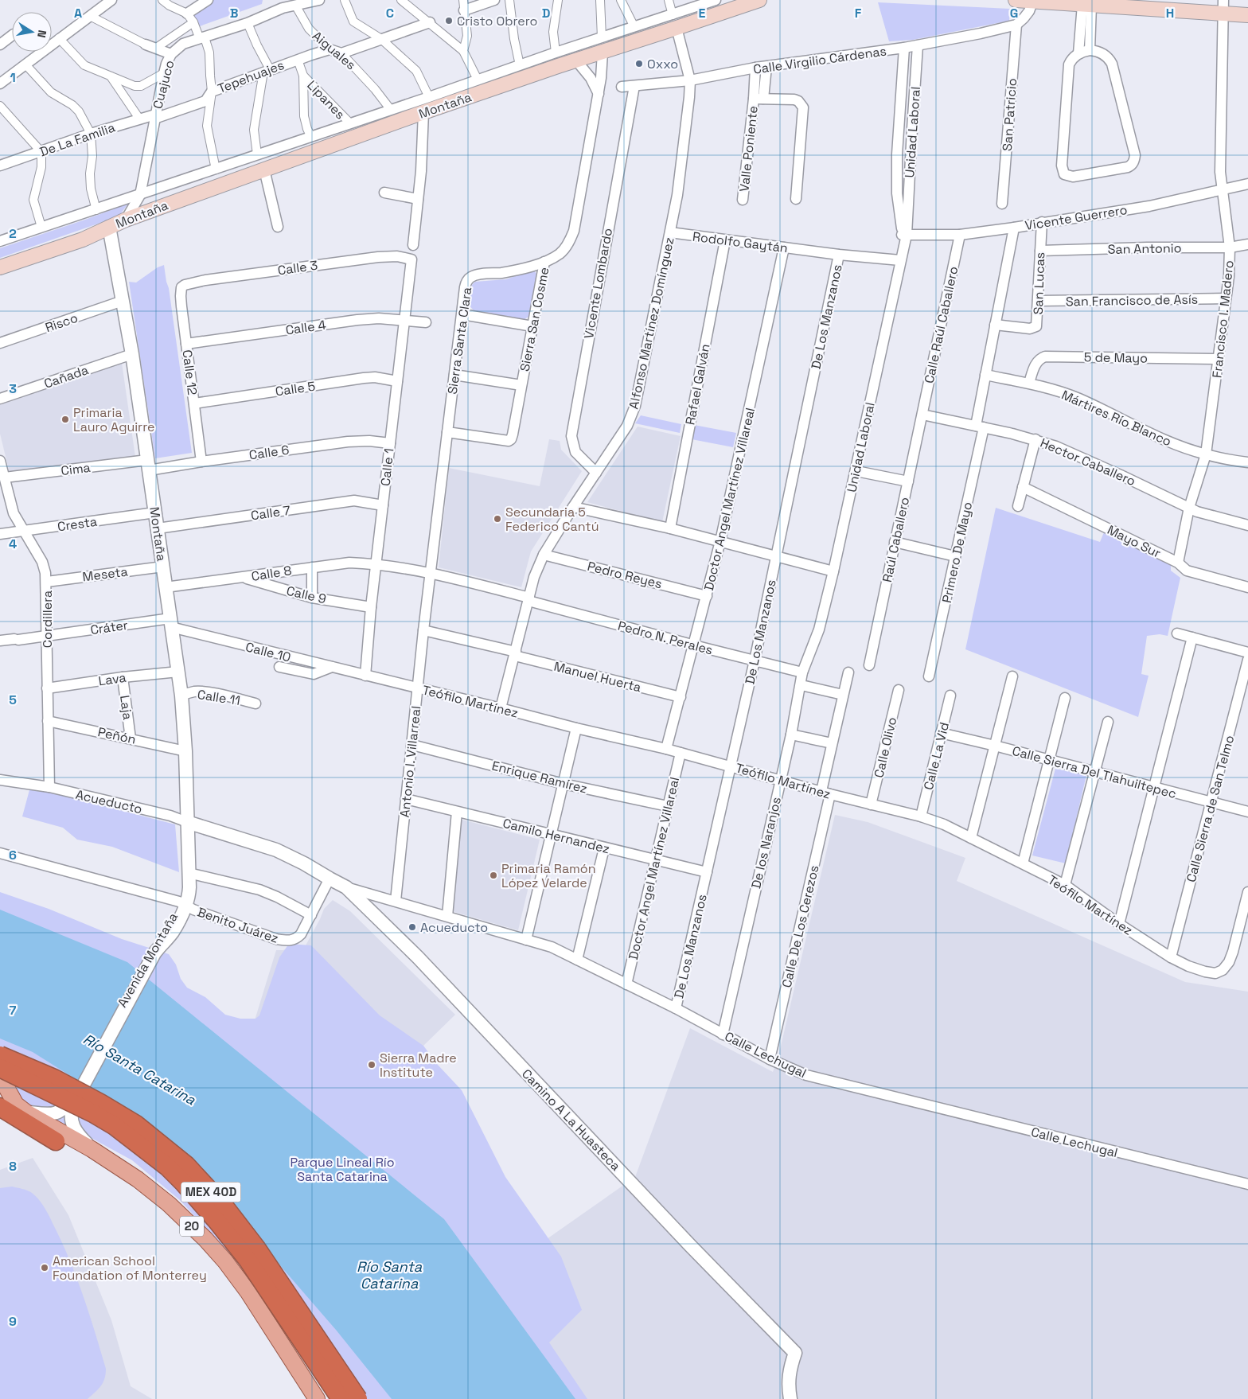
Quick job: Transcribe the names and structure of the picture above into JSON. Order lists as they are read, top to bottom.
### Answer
{
  "streets": {
    "highway": ["MEX 40D"],
    "main road": ["Montaña", "20"],
    "street": [
      "Aiguales",
      "Calle Virgilio Cárdenas",
      "Tepehuajes",
      "Cuajuco",
      "Lipanes",
      "San Patricio",
      "Unidad Laboral",
      "De La Familia",
      "Valle Poniente",
      "Vicente Guerrero",
      "Rodolfo Gaytán",
      "San Antonio",
      "Calle 3",
      "Vicente Lombardo",
      "San Lucas",
      "San Francisco de Asís",
      "De Los Manzanos",
      "Sierra San Cosme",
      "Francisco I. Madero",
      "Risco",
      "Alfonso Martínez Domínguez",
      "Calle Raúl Caballero",
      "Calle 4",
      "Sierra Santa Clara",
      "5 de Mayo",
      "Calle 12",
      "Cañada",
      "Rafael Galván",
      "Calle 5",
      "Mártires Río Blanco",
      "Calle 6",
      "Hector Caballero",
      "Calle 1",
      "Cima",
      "Doctor Angel Martínez Villareal",
      "Calle 7",
      "Cresta",
      "Raúl Caballero",
      "Mayo Sur",
      "Primero De Mayo",
      "Calle 8",
      "Meseta",
      "Pedro Reyes",
      "Calle 9",
      "Cordillera",
      "Cráter",
      "Pedro N. Perales",
      "Calle 10",
      "Manuel Huerta",
      "Lava",
      "Calle 11",
      "Teófilo Martínez",
      "Laja",
      "Peñón",
      "Calle Olivo",
      "Calle La Vid",
      "Antonio I. Villarreal",
      "Calle Sierra Del Tlahuiltepec",
      "Enrique Ramírez",
      "Acueducto",
      "Calle Sierra de San Telmo",
      "Camilo Hernandez",
      "De los Naranjos",
      "Benito Juárez",
      "Calle De Los Cerezos",
      "Avenida Montaña",
      "Calle Lechugal",
      "Camino A La Huasteca"
    ]
  },
  "crossings": [
    ["Aiguales", "Tepehuajes"],
    ["Aiguales", "Cuajuco"],
    ["Aiguales", "Montaña"],
    ["Calle Virgilio Cárdenas", "San Patricio"],
    ["Calle Virgilio Cárdenas", "Unidad Laboral"],
    ["Calle Virgilio Cárdenas", "Valle Poniente"],
    ["Calle Virgilio Cárdenas", "Vicente Lombardo"],
    ["Calle Virgilio Cárdenas", "Alfonso Martínez Domínguez"],
    ["Tepehuajes", "Cuajuco"],
    ["Tepehuajes", "Lipanes"],
    ["Tepehuajes", "De La Familia"],
    ["Cuajuco", "Montaña"],
    ["Cuajuco", "De La Familia"],
    ["Lipanes", "Montaña"],
    ["Montaña", "Sierra San Cosme"],
    ["Montaña", "Risco"],
    ["Montaña", "Alfonso Martínez Domínguez"],
    ["Montaña", "Cañada"],
    ["Montaña", "Calle 6"],
    ["Montaña", "Cima"],
    ["Montaña", "Calle 7"],
    ["Montaña", "Cresta"],
    ["Montaña", "Calle 8"],
    ["Montaña", "Meseta"],
    ["Montaña", "Cráter"],
    ["Montaña", "Calle 10"],
    ["Montaña", "Lava"],
    ["Montaña", "Calle 11"],
    ["Montaña", "Peñón"],
    ["Montaña", "Acueducto"],
    ["Montaña", "Benito Juárez"],
    ["Montaña", "Avenida Montaña"],
    ["Unidad Laboral", "Vicente Guerrero"],
    ["Unidad Laboral", "Rodolfo Gaytán"],
    ["Unidad Laboral", "De los Naranjos"],
    ["Vicente Guerrero", "San Lucas"],
    ["Vicente Guerrero", "Francisco I. Madero"],
    ["Vicente Guerrero", "Calle Raúl Caballero"],
    ["Vicente Guerrero", "Primero De Mayo"],
    ["Rodolfo Gaytán", "De Los Manzanos"],
    ["Rodolfo Gaytán", "Alfonso Martínez Domínguez"],
    ["Rodolfo Gaytán", "Rafael Galván"],
    ["Rodolfo Gaytán", "Doctor Angel Martínez Villareal"],
    ["San Antonio", "San Lucas"],
    ["San Antonio", "Francisco I. Madero"],
    ["Calle 3", "Calle 12"],
    ["Calle 3", "Calle 1"],
    ["Vicente Lombardo", "Alfonso Martínez Domínguez"],
    ["San Lucas", "San Francisco de Asís"],
    ["San Lucas", "Primero De Mayo"],
    ["San Francisco de Asís", "Francisco I. Madero"],
    ["De Los Manzanos", "Pedro N. Perales"],
    ["De Los Manzanos", "Teófilo Martínez"],
    ["De Los Manzanos", "Camilo Hernandez"],
    ["De Los Manzanos", "Calle Lechugal"],
    ["Sierra San Cosme", "Sierra Santa Clara"],
    ["Francisco I. Madero", "5 de Mayo"],
    ["Francisco I. Madero", "Mártires Río Blanco"],
    ["Francisco I. Madero", "Hector Caballero"],
    ["Francisco I. Madero", "Mayo Sur"],
    ["Alfonso Martínez Domínguez", "Pedro Reyes"],
    ["Alfonso Martínez Domínguez", "Pedro N. Perales"],
    ["Alfonso Martínez Domínguez", "Manuel Huerta"],
    ["Alfonso Martínez Domínguez", "Teófilo Martínez"],
    ["Calle Raúl Caballero", "Hector Caballero"],
    ["Calle Raúl Caballero", "Raúl Caballero"],
    ["Calle 4", "Calle 12"],
    ["Calle 4", "Calle 1"],
    ["Sierra Santa Clara", "Antonio I. Villarreal"],
    ["5 de Mayo", "Mártires Río Blanco"],
    ["Calle 12", "Calle 5"],
    ["Calle 12", "Calle 6"],
    ["Calle 5", "Calle 1"],
    ["Mártires Río Blanco", "Primero De Mayo"],
    ["Calle 6", "Calle 1"],
    ["Calle 6", "Cima"],
    ["Hector Caballero", "Raúl Caballero"],
    ["Hector Caballero", "Primero De Mayo"],
    ["Calle 1", "Calle 7"],
    ["Calle 1", "Calle 8"],
    ["Calle 1", "Calle 9"],
    ["Calle 1", "Pedro N. Perales"],
    ["Calle 1", "Calle 10"],
    ["Calle 1", "Teófilo Martínez"],
    ["Cima", "Cordillera"],
    ["Doctor Angel Martínez Villareal", "Pedro Reyes"],
    ["Doctor Angel Martínez Villareal", "Pedro N. Perales"],
    ["Doctor Angel Martínez Villareal", "Manuel Huerta"],
    ["Doctor Angel Martínez Villareal", "Teófilo Martínez"],
    ["Doctor Angel Martínez Villareal", "Enrique Ramírez"],
    ["Doctor Angel Martínez Villareal", "Camilo Hernandez"],
    ["Doctor Angel Martínez Villareal", "Calle Lechugal"],
    ["Cresta", "Cordillera"],
    ["Calle 8", "Calle 9"],
    ["Calle 8", "Pedro N. Perales"],
    ["Meseta", "Cordillera"],
    ["Cordillera", "Cráter"],
    ["Cordillera", "Lava"],
    ["Cordillera", "Peñón"],
    ["Cordillera", "Acueducto"],
    ["Cráter", "Calle 10"],
    ["Pedro N. Perales", "Antonio I. Villarreal"],
    ["Pedro N. Perales", "De los Naranjos"],
    ["Calle 10", "Teófilo Martínez"],
    ["Manuel Huerta", "Antonio I. Villarreal"],
    ["Lava", "Laja"],
    ["Teófilo Martínez", "Calle Olivo"],
    ["Teófilo Martínez", "Calle La Vid"],
    ["Teófilo Martínez", "Antonio I. Villarreal"],
    ["Teófilo Martínez", "Calle Sierra de San Telmo"],
    ["Teófilo Martínez", "De los Naranjos"],
    ["Teófilo Martínez", "Calle De Los Cerezos"],
    ["Laja", "Peñón"],
    ["Calle La Vid", "Calle Sierra Del Tlahuiltepec"],
    ["Antonio I. Villarreal", "Enrique Ramírez"],
    ["Antonio I. Villarreal", "Camilo Hernandez"],
    ["Antonio I. Villarreal", "Calle Lechugal"],
    ["Calle Sierra Del Tlahuiltepec", "Calle Sierra de San Telmo"],
    ["Acueducto", "Benito Juárez"],
    ["Acueducto", "Calle Lechugal"],
    ["Acueducto", "Camino A La Huasteca"],
    ["De los Naranjos", "Calle Lechugal"],
    ["Calle De Los Cerezos", "Calle Lechugal"],
    ["Avenida Montaña", "20"],
    ["Calle Lechugal", "Camino A La Huasteca"]
  ],
  "water": ["Río Santa Catarina"],
  "parks": ["Parque Lineal Río Santa Catarina"],
  "places": [
    "Cristo Obrero",
    "Oxxo",
    "Primaria Lauro Aguirre",
    "Secundaria 5 Federico Cantú",
    "Primaria Ramón López Velarde",
    "Acueducto",
    "Sierra Madre Institute",
    "American School Foundation of Monterrey"
  ],
  "north": "right",
  "grid": {
    "columns": [
      "A",
      "B",
      "C",
      "D",
      "E",
      "F",
      "G",
      "H"
    ],
    "rows": [
      "1",
      "2",
      "3",
      "4",
      "5",
      "6",
      "7",
      "8",
      "9"
    ]
  }
}
